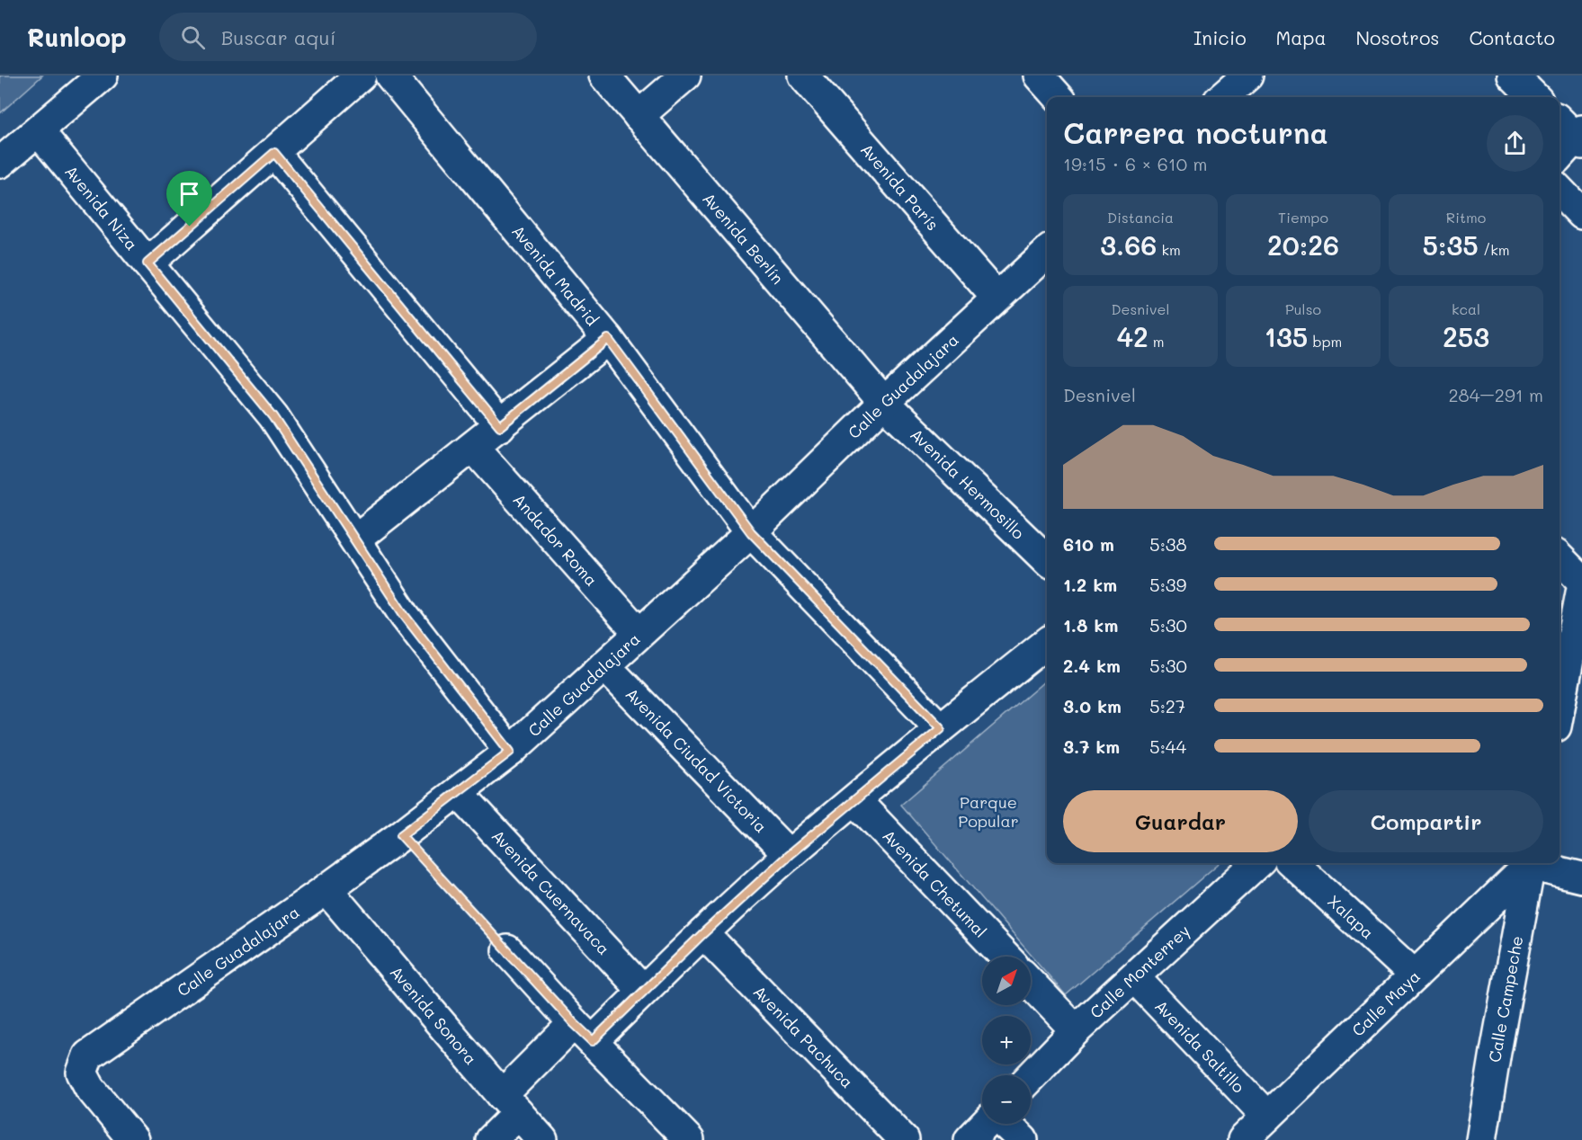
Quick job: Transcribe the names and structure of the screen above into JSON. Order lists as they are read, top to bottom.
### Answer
{
  "streets": {
    "street": [
      "Avenida París",
      "Avenida Niza",
      "Avenida Berlín",
      "Avenida Madrid",
      "Calle Guadalajara",
      "Avenida Hermosillo",
      "Andador Roma",
      "Avenida Ciudad Victoria",
      "Avenida Chetumal",
      "Avenida Cuernavaca",
      "Xalapa",
      "Calle Monterrey",
      "Calle Campeche",
      "Calle Maya",
      "Avenida Sonora",
      "Avenida Pachuca",
      "Avenida Saltillo"
    ]
  },
  "crossings": [
    ["Avenida París", "Calle Guadalajara"],
    ["Avenida Niza", "Calle Guadalajara"],
    ["Avenida Berlín", "Calle Guadalajara"],
    ["Avenida Berlín", "Avenida Hermosillo"],
    ["Avenida Madrid", "Calle Guadalajara"],
    ["Calle Guadalajara", "Avenida Hermosillo"],
    ["Calle Guadalajara", "Andador Roma"],
    ["Calle Guadalajara", "Avenida Ciudad Victoria"],
    ["Calle Guadalajara", "Avenida Cuernavaca"],
    ["Calle Guadalajara", "Avenida Sonora"],
    ["Xalapa", "Calle Maya"],
    ["Calle Monterrey", "Avenida Saltillo"],
    ["Calle Maya", "Avenida Saltillo"]
  ],
  "parks": ["Parque Popular"],
  "north": "top right",
  "page": {
    "header": "Runloop",
    "search": "Buscar aquí",
    "nav": [
      "Inicio",
      "Mapa",
      "Nosotros",
      "Contacto"
    ],
    "heading": ["Carrera nocturna", "19:15 · 6 × 610 m"],
    "stats": [
      ["Distancia", "3.66 km"],
      ["Tiempo", "20:26"],
      ["Ritmo", "5:35 /km"],
      ["Desnivel", "42 m"],
      ["Pulso", "135 bpm"],
      ["kcal", "253"]
    ],
    "chart": ["Desnivel", "284–291 m"],
    "list": [
      {
        "name": "610 m",
        "note": "5:38"
      },
      {
        "name": "1.2 km",
        "note": "5:39"
      },
      {
        "name": "1.8 km",
        "note": "5:30"
      },
      {
        "name": "2.4 km",
        "note": "5:30"
      },
      {
        "name": "3.0 km",
        "note": "5:27"
      },
      {
        "name": "3.7 km",
        "note": "5:44"
      }
    ],
    "buttons": ["Guardar", "Compartir"],
    "map_buttons": ["+", "−"]
  }
}
